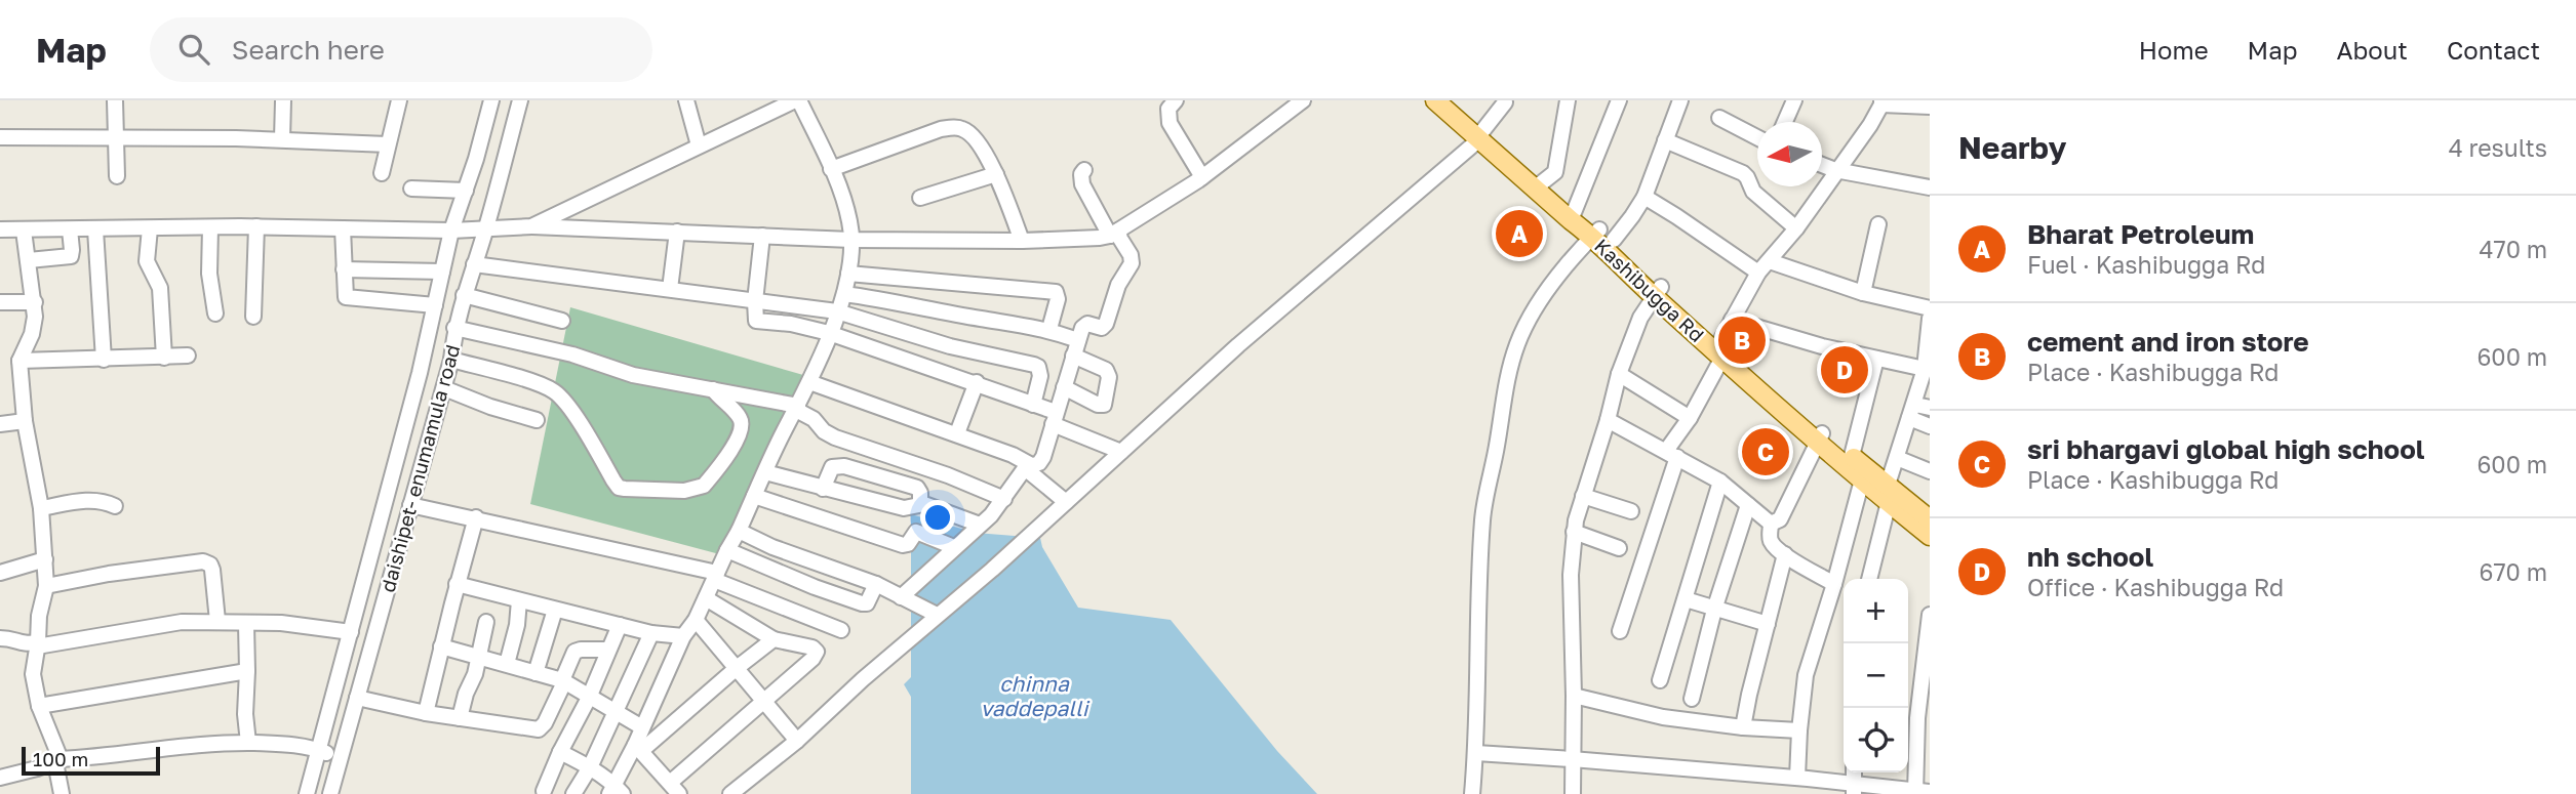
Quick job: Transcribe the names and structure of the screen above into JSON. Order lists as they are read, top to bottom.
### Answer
{
  "streets": {
    "main road": ["Kashibugga Rd"],
    "street": ["daishipet- enumamula road"]
  },
  "water": ["chinna vaddepalli"],
  "scale_bar": "100 m",
  "north": "left",
  "page": {
    "header": "Map",
    "search": "Search here",
    "nav": [
      "Home",
      "Map",
      "About",
      "Contact"
    ],
    "heading": ["Nearby", "4 results"],
    "list": [
      {
        "mark": "A",
        "name": "Bharat Petroleum",
        "note": "Fuel · Kashibugga Rd",
        "value": "470 m"
      },
      {
        "mark": "B",
        "name": "cement and iron store",
        "note": "Place · Kashibugga Rd",
        "value": "600 m"
      },
      {
        "mark": "C",
        "name": "sri bhargavi global high school",
        "note": "Place · Kashibugga Rd",
        "value": "600 m"
      },
      {
        "mark": "D",
        "name": "nh school",
        "note": "Office · Kashibugga Rd",
        "value": "670 m"
      }
    ],
    "pins": [
      "A",
      "B",
      "D",
      "C"
    ],
    "map_buttons": ["+", "−"],
    "scale": "100 m"
  }
}
